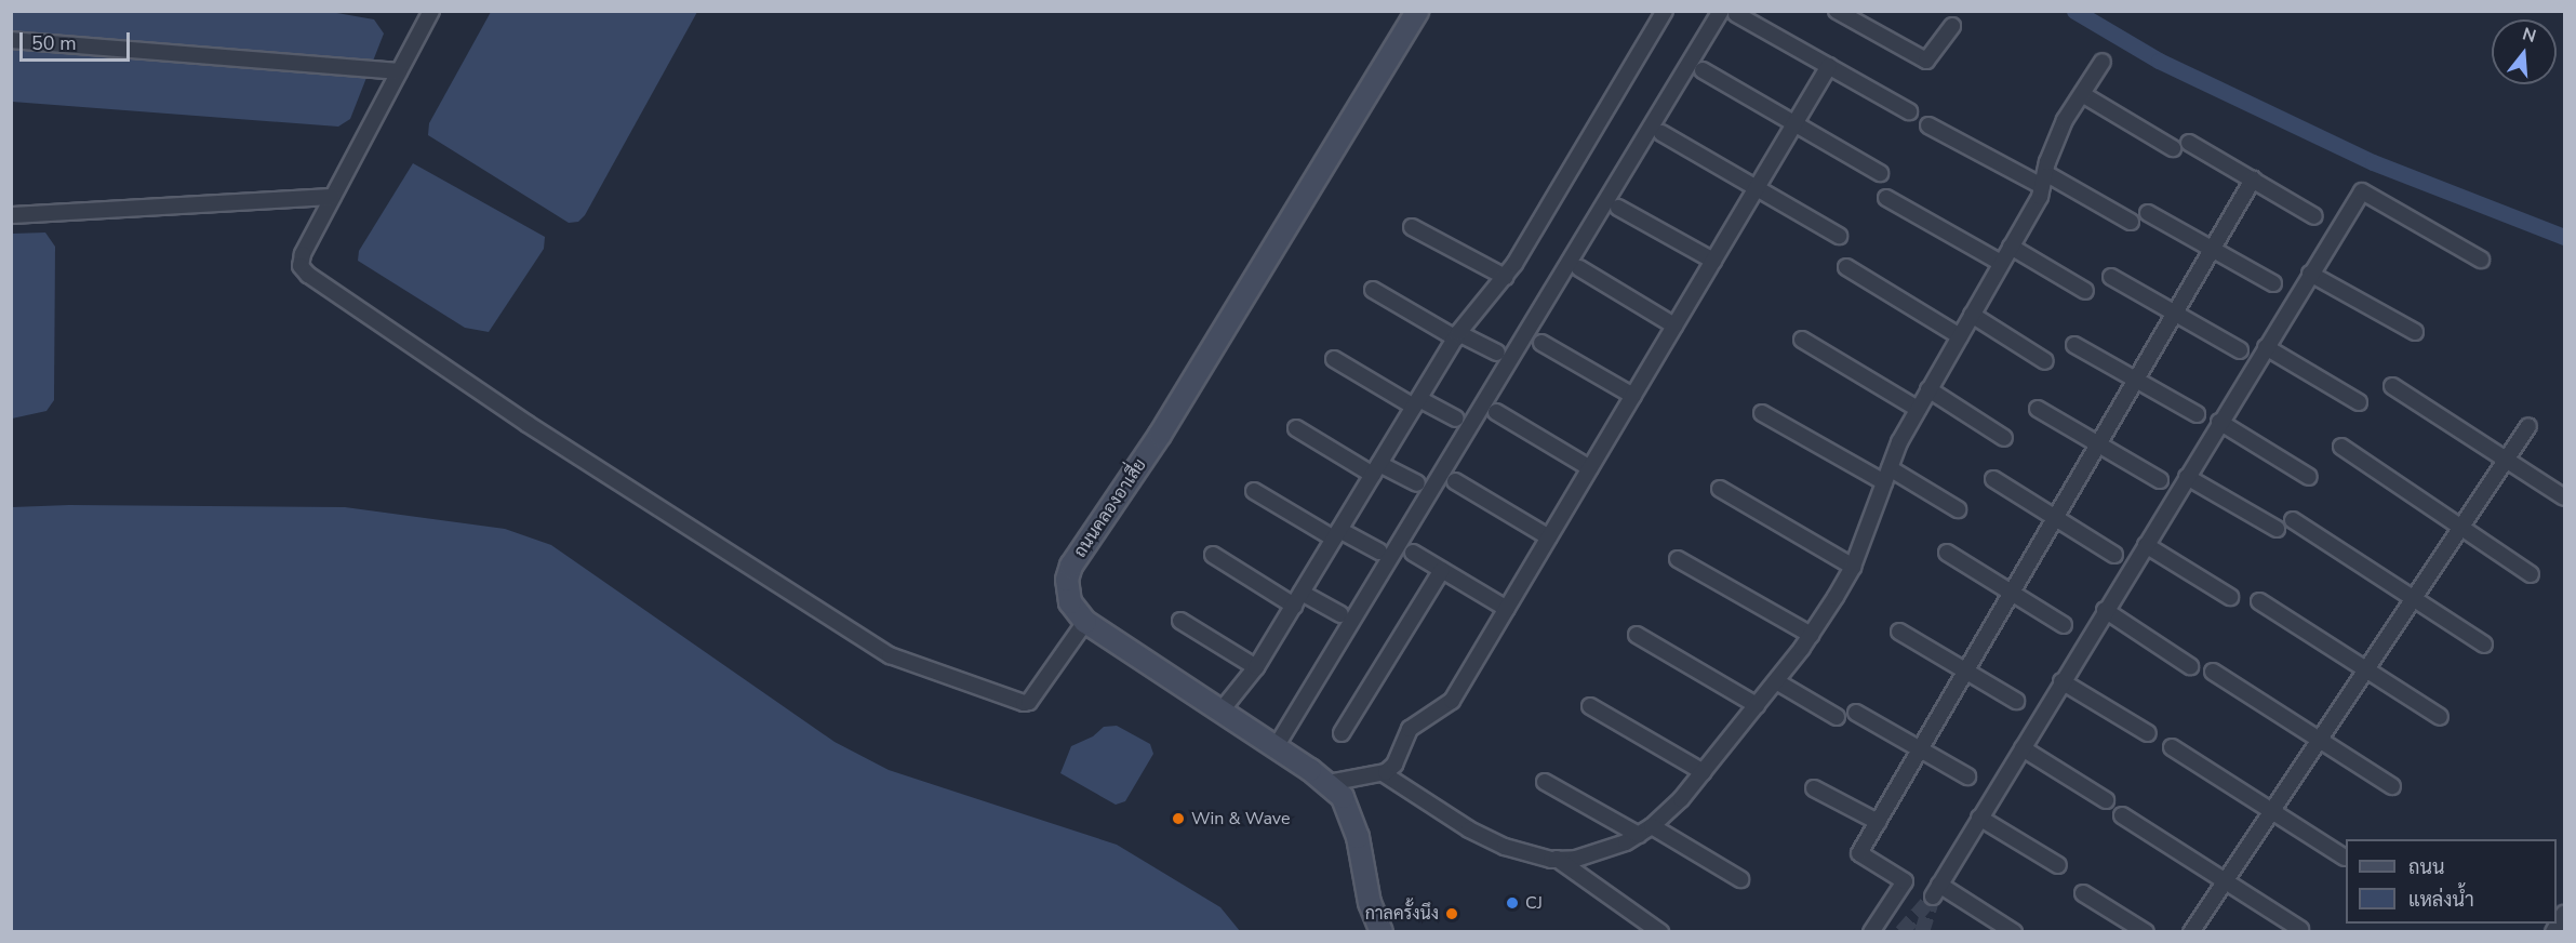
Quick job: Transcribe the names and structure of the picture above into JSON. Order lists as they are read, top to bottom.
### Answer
{
  "streets": {
    "street": ["ถนนคลองอาเสี่ย"]
  },
  "places": ["Win & Wave", "CJ", "กาลครั้งนึง"],
  "legend": ["ถนน", "แหล่งน้ำ"],
  "scale_bar": "50 m",
  "north": "top"
}
